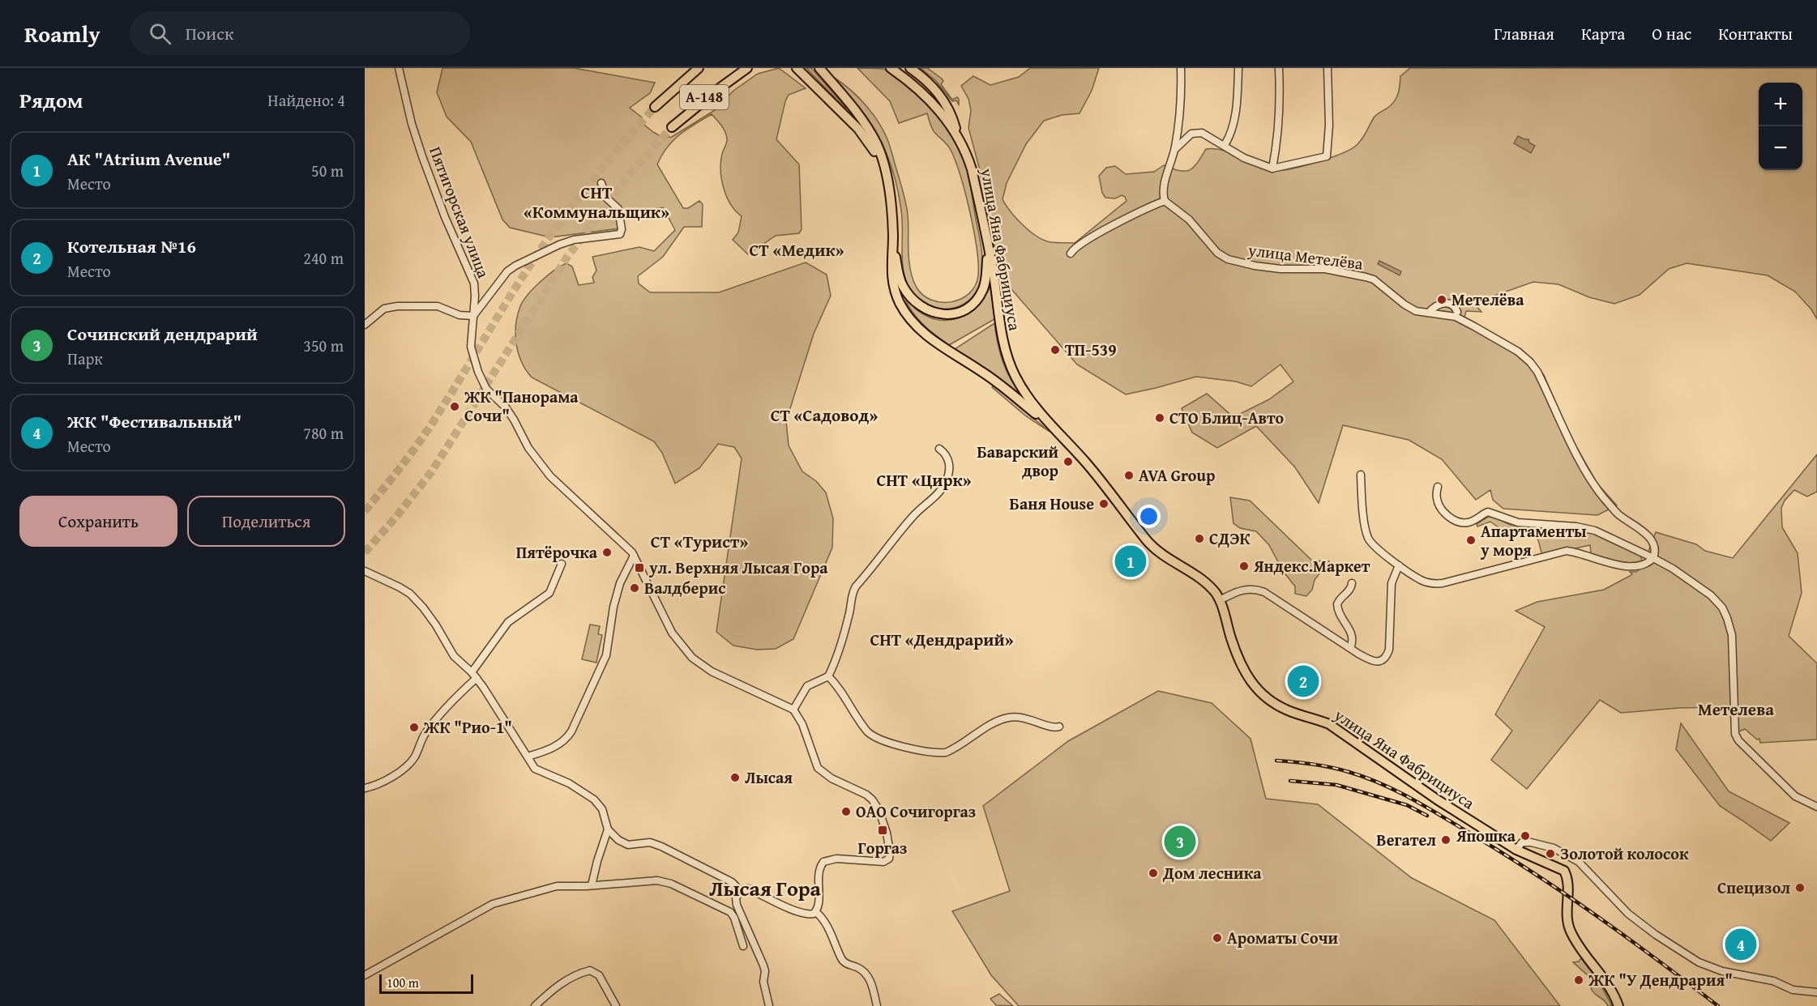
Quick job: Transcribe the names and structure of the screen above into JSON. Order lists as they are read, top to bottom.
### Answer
{
  "streets": {
    "main road": ["А-148", "улица Яна Фабрициуса"],
    "street": ["Пятигорская улица", "улица Метелёва"]
  },
  "districts": [
    "СНТ «Коммунальщик»",
    "СТ «Медик»",
    "СТ «Садовод»",
    "СНТ «Цирк»",
    "СТ «Турист»",
    "СНТ «Дендрарий»",
    "Метелева",
    "Лысая Гора"
  ],
  "places": {
    "other": [
      "Метелёва",
      "ТП-539",
      "ЖК \"Панорама Сочи\"",
      "СТО Блиц-Авто",
      "Баварский двор",
      "AVA Group",
      "Баня House",
      "СДЭК",
      "Апартаменты у моря",
      "Пятёрочка",
      "Яндекс.Маркет",
      "Валдберис",
      "ЖК \"Рио-1\"",
      "Лысая",
      "ОАО Сочигоргаз",
      "Япошка",
      "Вегател",
      "Золотой колосок",
      "Дом лесника",
      "Специзол",
      "Ароматы Сочи",
      "ЖК \"У Дендрария\""
    ],
    "transit": ["ул. Верхняя Лысая Гора", "Горгаз"]
  },
  "scale_bar": "100 m",
  "page": {
    "header": "Roamly",
    "search": "Поиск",
    "nav": [
      "Главная",
      "Карта",
      "О нас",
      "Контакты"
    ],
    "heading": ["Рядом", "Найдено: 4"],
    "map_buttons": ["+", "−"],
    "list": [
      {
        "mark": "1",
        "name": "АК \"Atrium Avenue\"",
        "note": "Место",
        "value": "50 m"
      },
      {
        "mark": "2",
        "name": "Котельная №16",
        "note": "Место",
        "value": "240 m"
      },
      {
        "mark": "3",
        "name": "Сочинский дендрарий",
        "note": "Парк",
        "value": "350 m"
      },
      {
        "mark": "4",
        "name": "ЖК \"Фестивальный\"",
        "note": "Место",
        "value": "780 m"
      }
    ],
    "buttons": ["Сохранить", "Поделиться"],
    "pins": [
      "1",
      "2",
      "3",
      "4"
    ],
    "scale": "100 m"
  }
}
